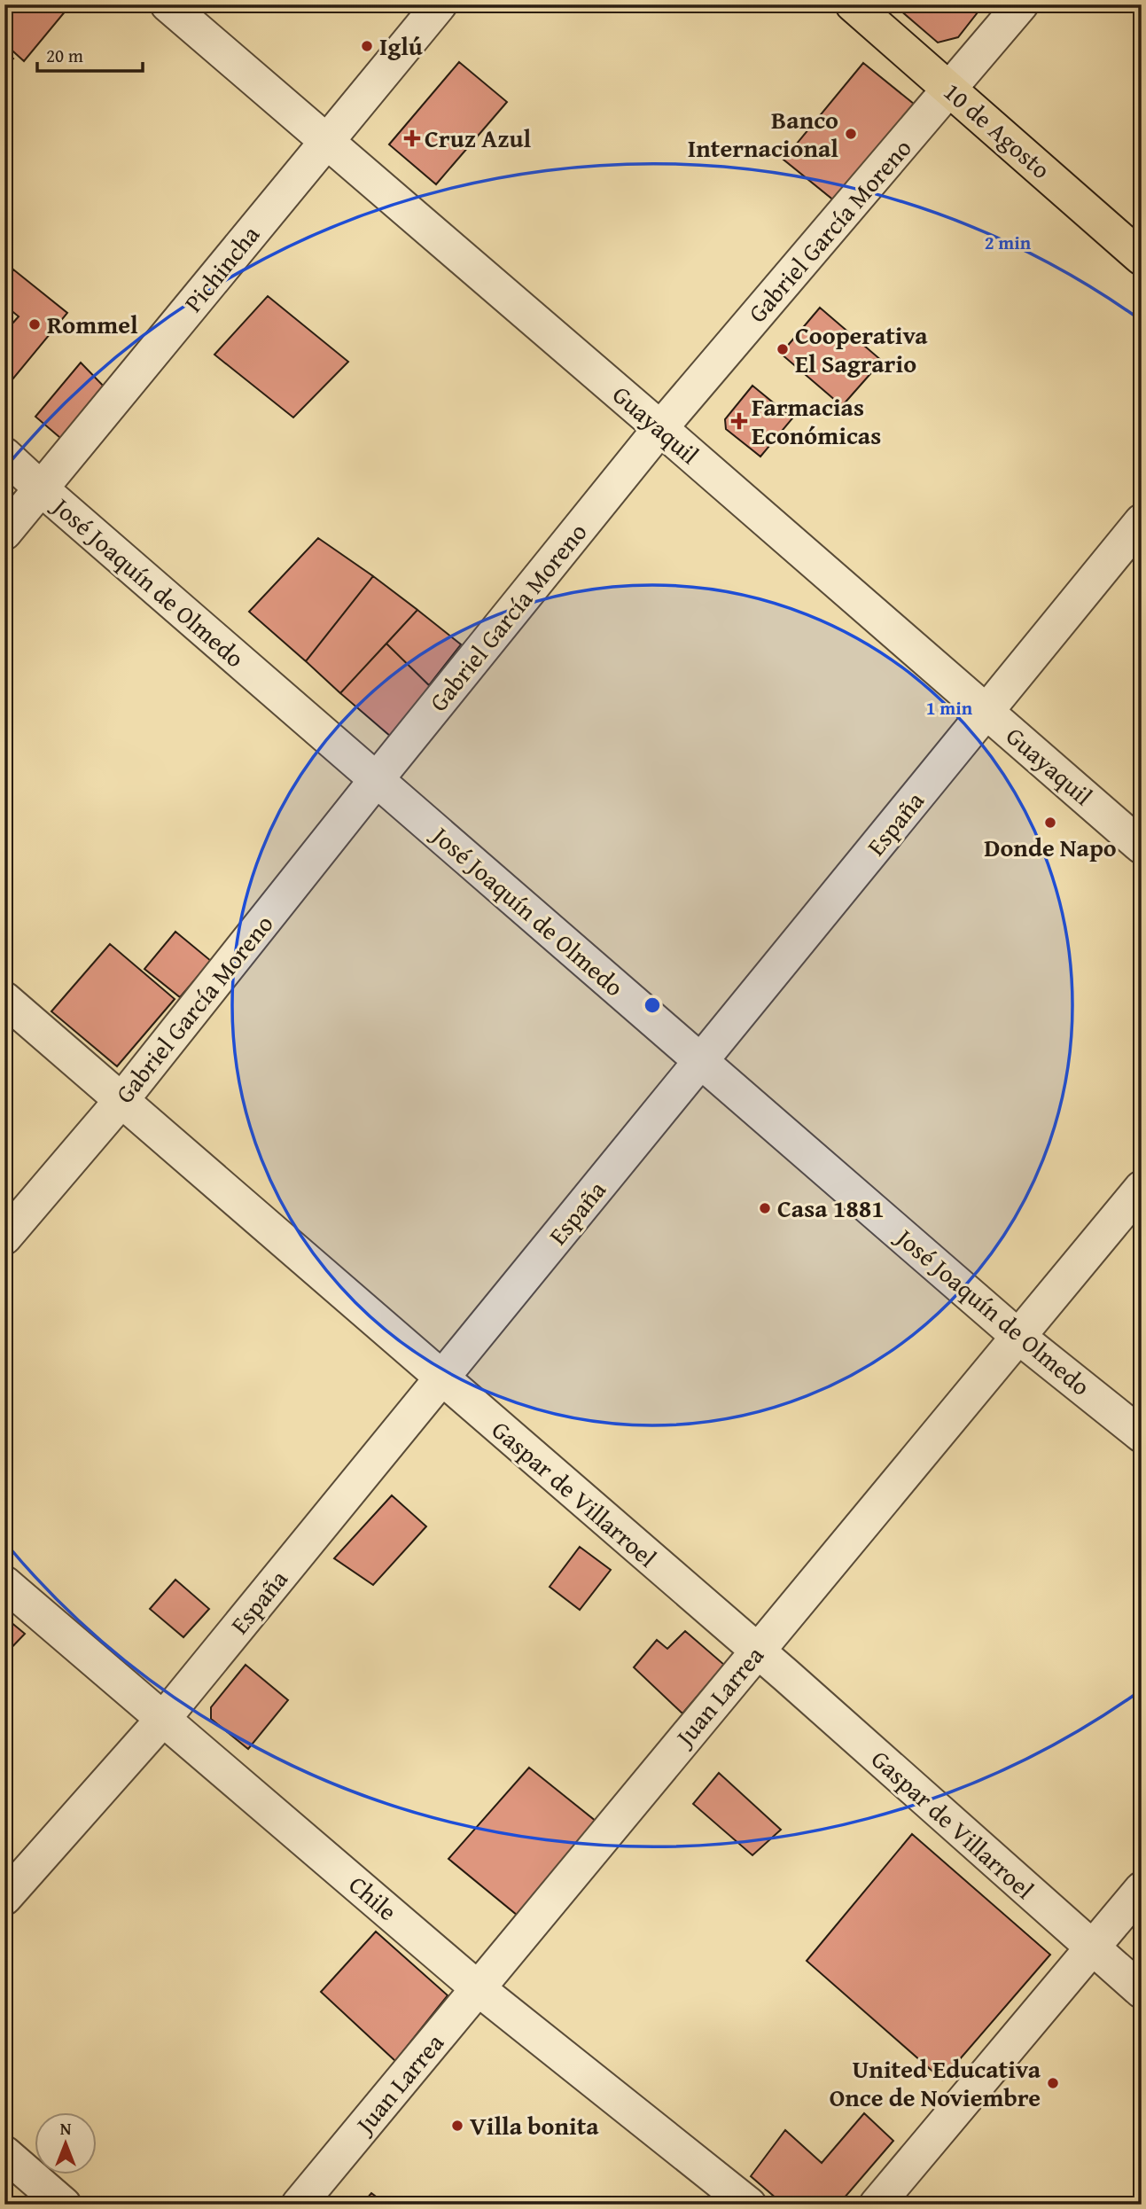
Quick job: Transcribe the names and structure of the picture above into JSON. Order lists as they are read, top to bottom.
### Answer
{
  "streets": {
    "main road": ["10 de Agosto"],
    "street": [
      "Gabriel García Moreno",
      "Pichincha",
      "Guayaquil",
      "José Joaquín de Olmedo",
      "España",
      "Gaspar de Villarroel",
      "Juan Larrea",
      "Chile"
    ]
  },
  "crossings": [
    ["10 de Agosto", "Gabriel García Moreno"],
    ["Gabriel García Moreno", "Guayaquil"],
    ["Gabriel García Moreno", "José Joaquín de Olmedo"],
    ["Gabriel García Moreno", "Gaspar de Villarroel"],
    ["Pichincha", "Guayaquil"],
    ["Pichincha", "José Joaquín de Olmedo"],
    ["Guayaquil", "España"],
    ["José Joaquín de Olmedo", "España"],
    ["José Joaquín de Olmedo", "Juan Larrea"],
    ["España", "Gaspar de Villarroel"],
    ["España", "Chile"],
    ["Gaspar de Villarroel", "Juan Larrea"],
    ["Juan Larrea", "Chile"]
  ],
  "places": {
    "other": [
      "Iglú",
      "Banco Internacional",
      "Rommel",
      "Cooperativa El Sagrario",
      "Donde Napo",
      "Casa 1881",
      "United Educativa Once de Noviembre",
      "Villa bonita"
    ],
    "health": ["Cruz Azul", "Farmacias Económicas"]
  },
  "scale_bar": "20 m",
  "north": "top",
  "rings": ["2 min", "1 min"]
}
